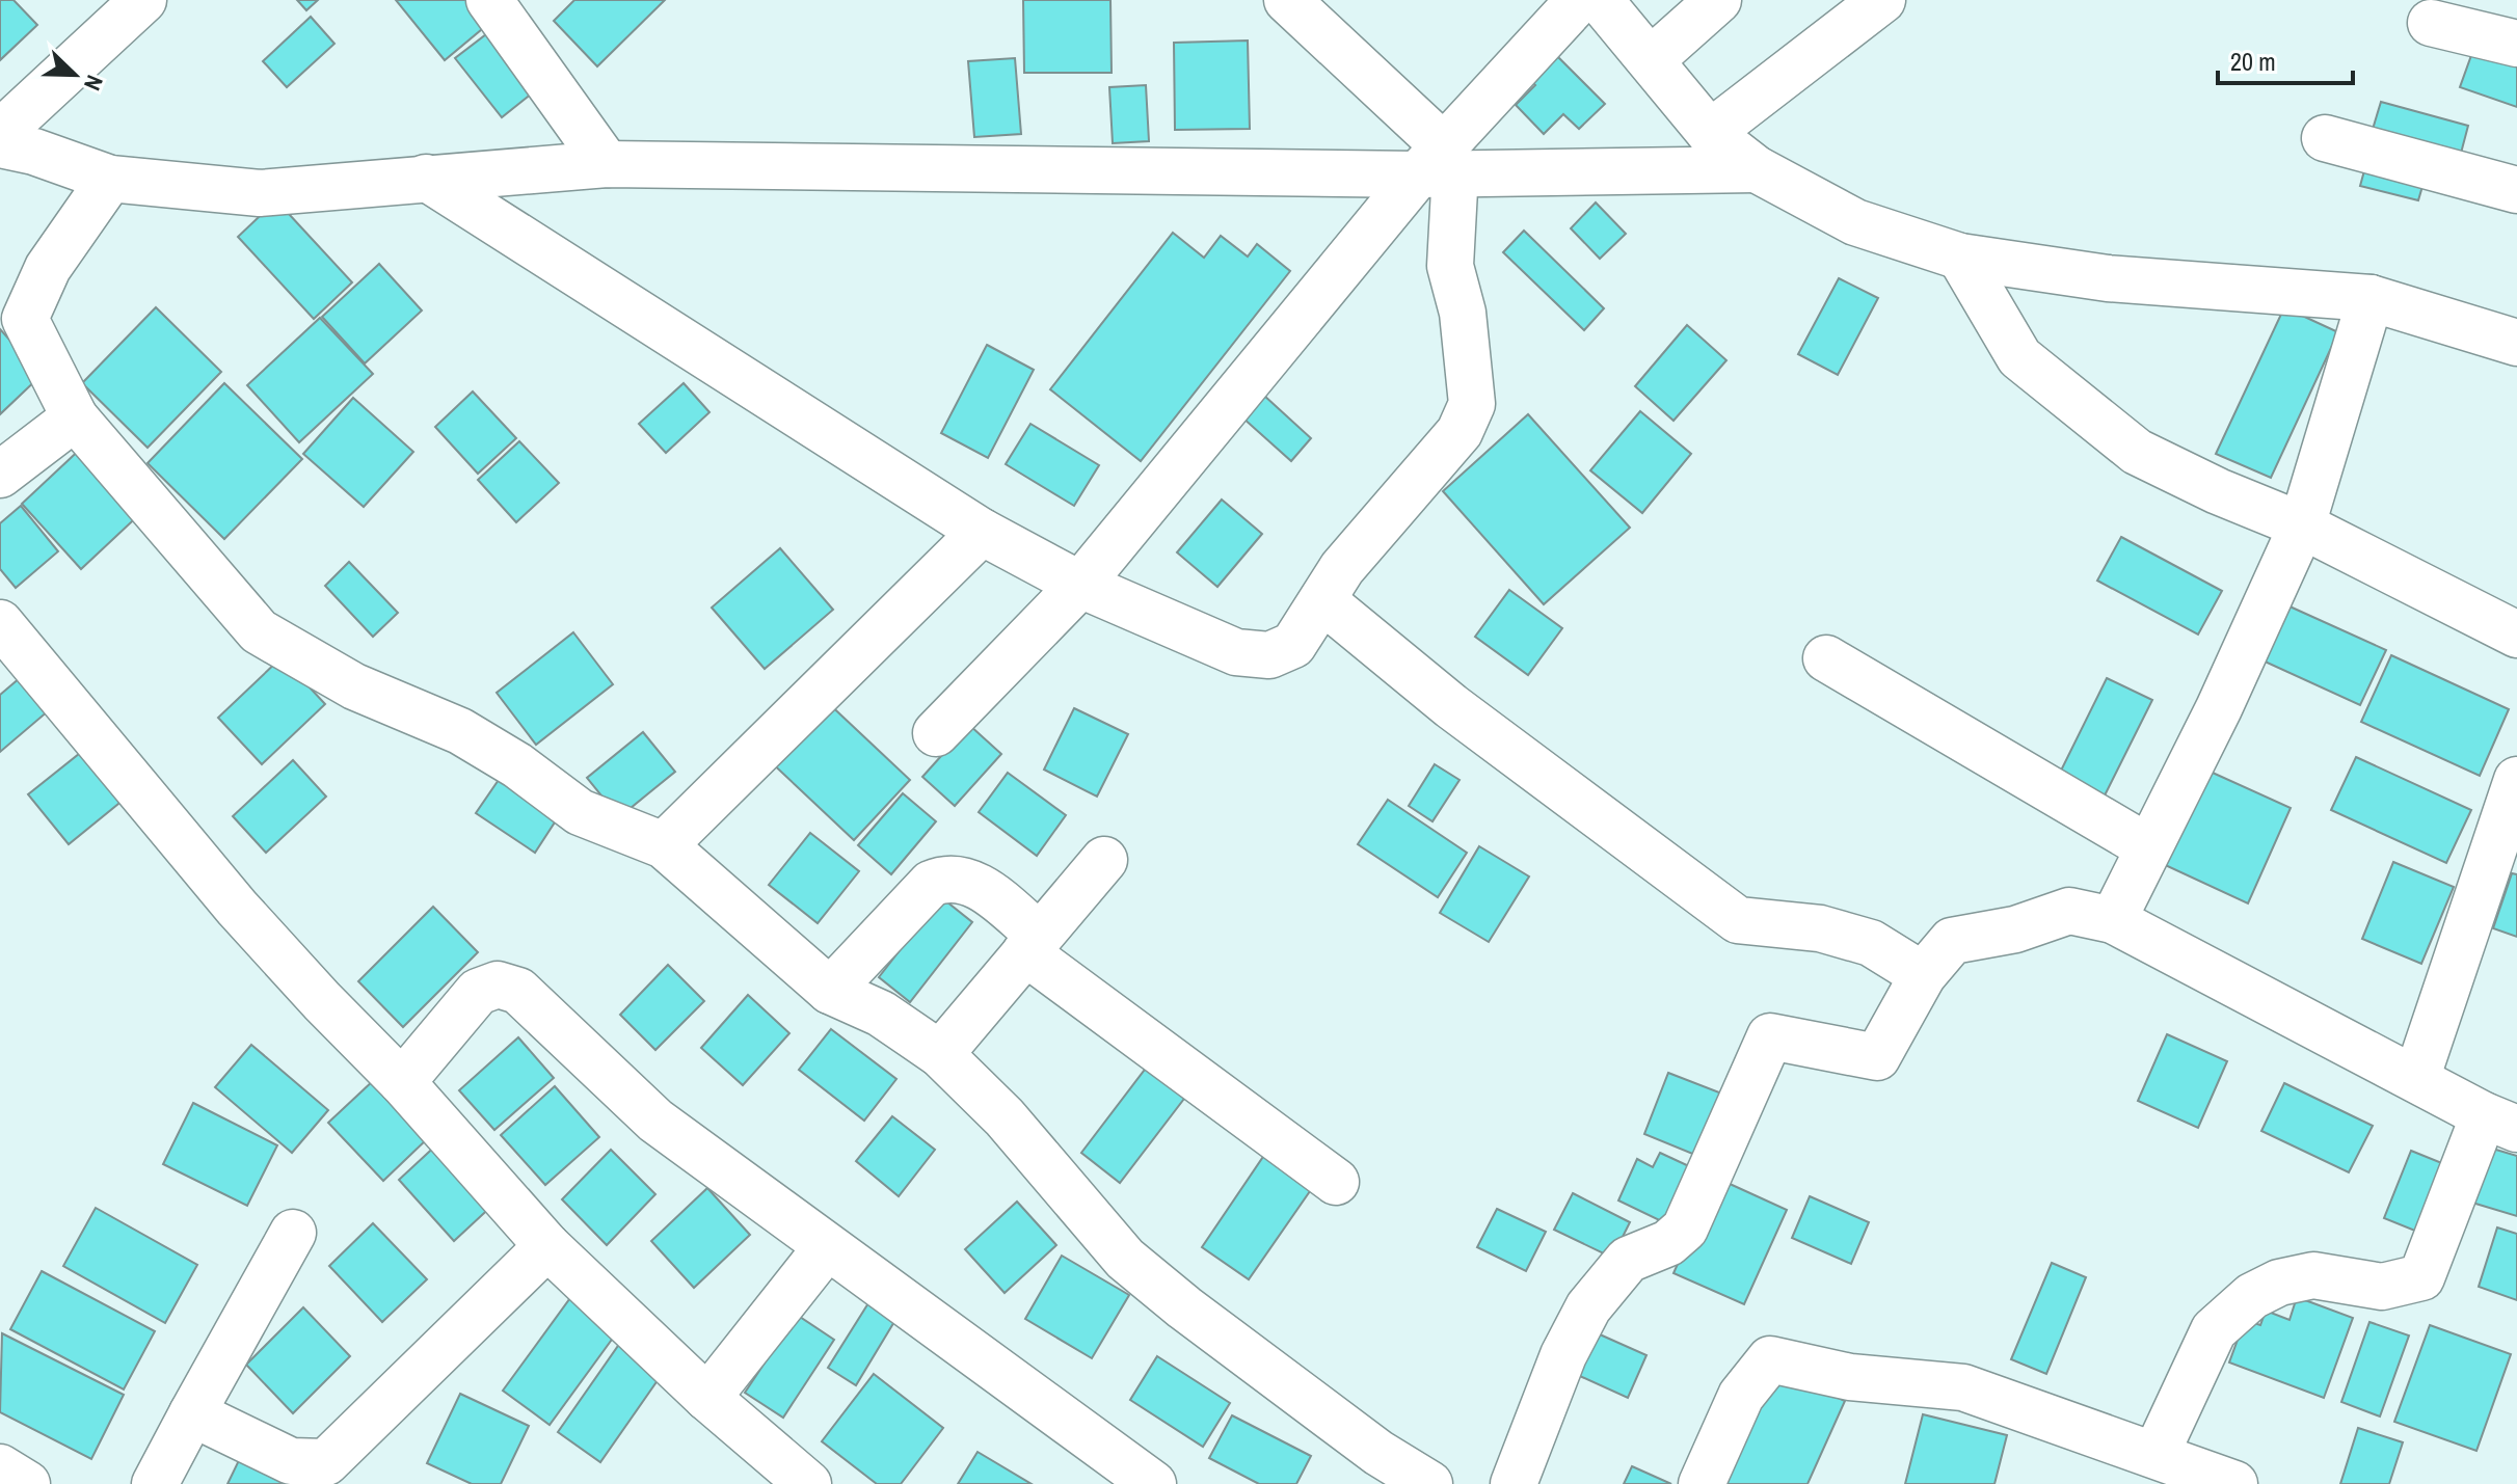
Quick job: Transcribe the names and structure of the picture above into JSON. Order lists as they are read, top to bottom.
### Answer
{
  "scale_bar": "20 m",
  "north": "bottom right"
}
